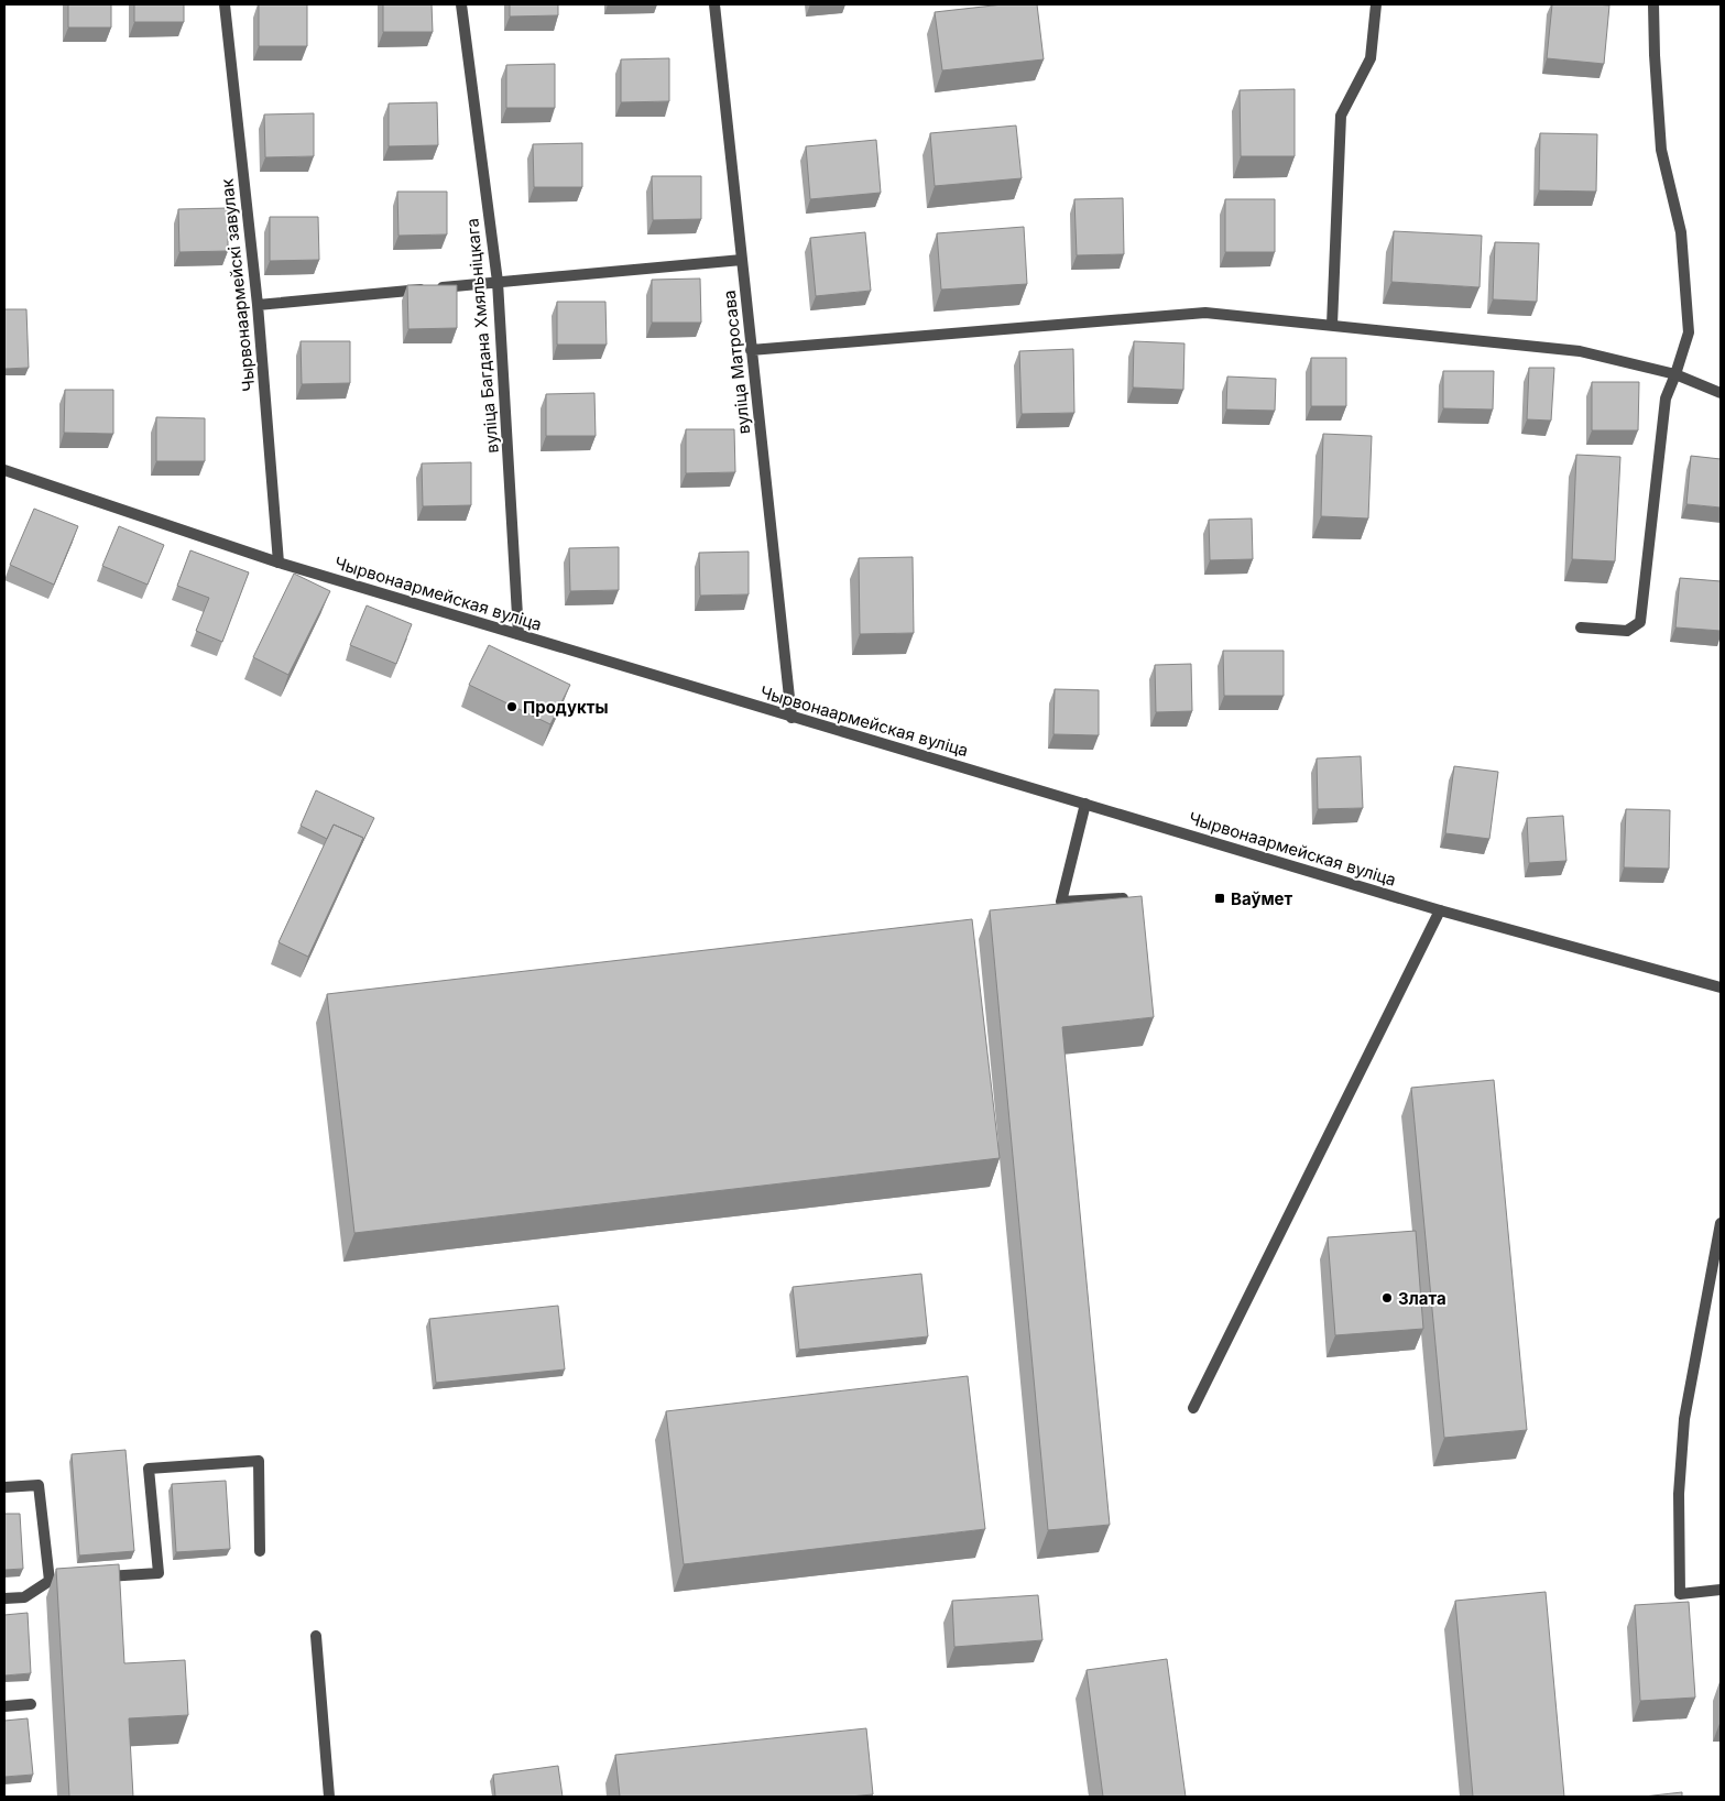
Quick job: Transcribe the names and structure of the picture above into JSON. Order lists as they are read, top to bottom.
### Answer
{
  "streets": {
    "street": [
      "Чырвонаармейскі завулак",
      "вуліца Багдана Хмяльніцкага",
      "вуліца Матросава",
      "Чырвонаармейская вуліца"
    ]
  },
  "crossings": [
    ["Чырвонаармейскі завулак", "Чырвонаармейская вуліца"],
    ["вуліца Багдана Хмяльніцкага", "Чырвонаармейская вуліца"],
    ["вуліца Матросава", "Чырвонаармейская вуліца"]
  ],
  "places": {
    "other": ["Продукты", "Злата"],
    "transit": ["Ваўмет"]
  }
}
